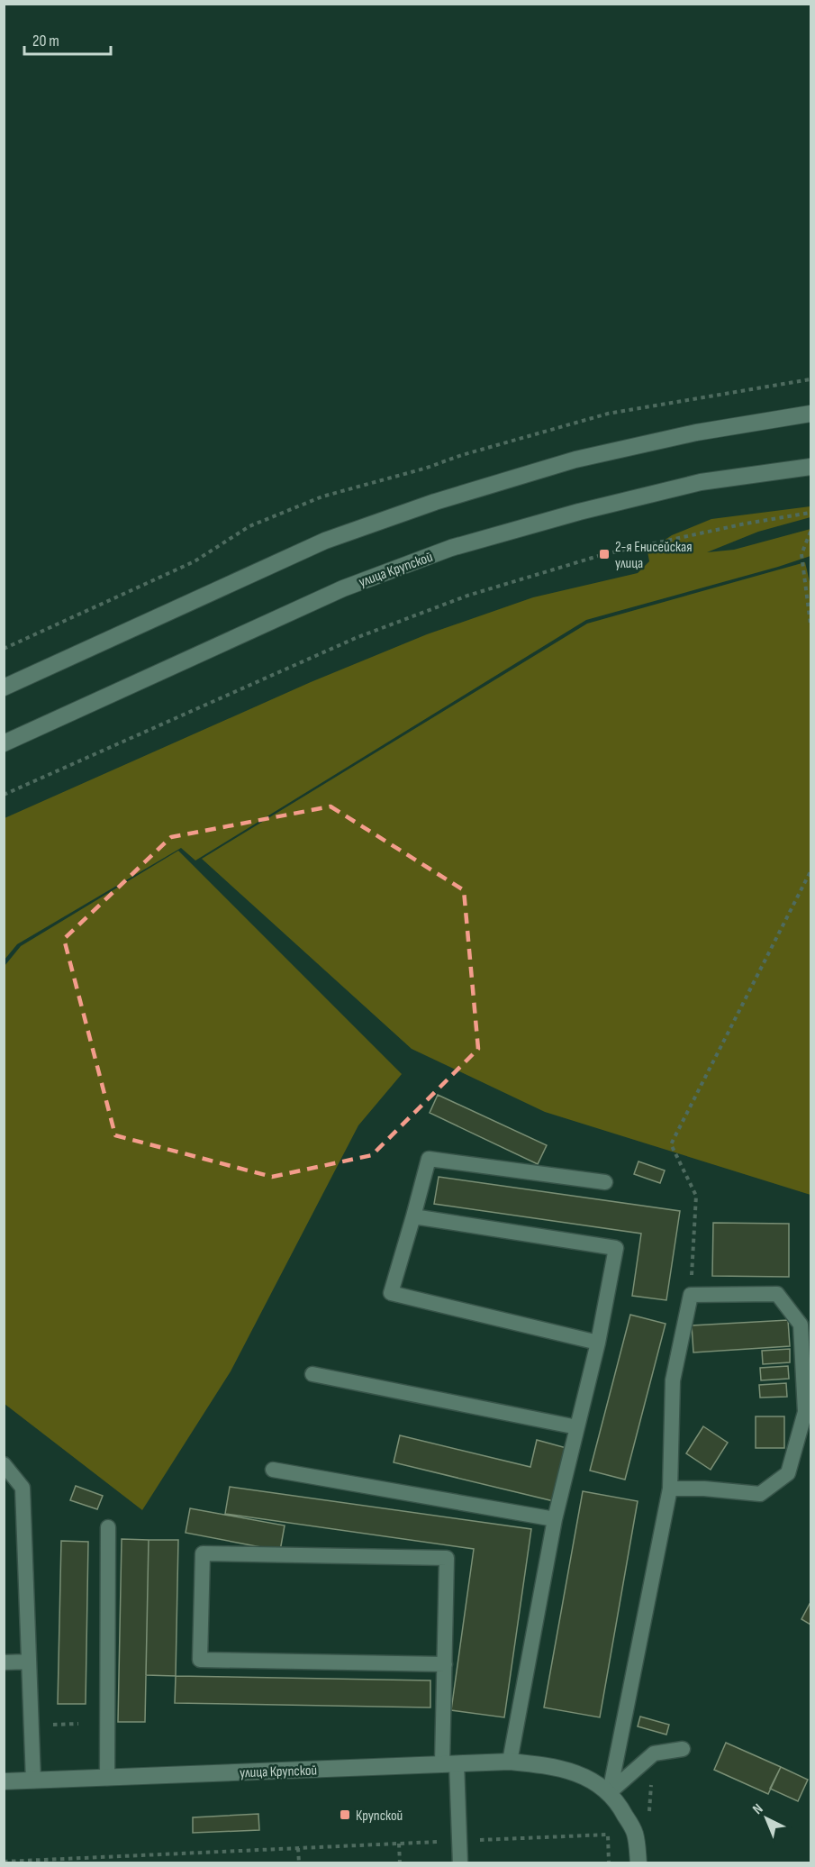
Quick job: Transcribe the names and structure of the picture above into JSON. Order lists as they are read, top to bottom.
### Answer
{
  "streets": {
    "main road": ["улица Крупской"]
  },
  "places": {
    "transit": ["2-я Енисейская улица", "Крупской"]
  },
  "scale_bar": "20 m",
  "north": "top left"
}
